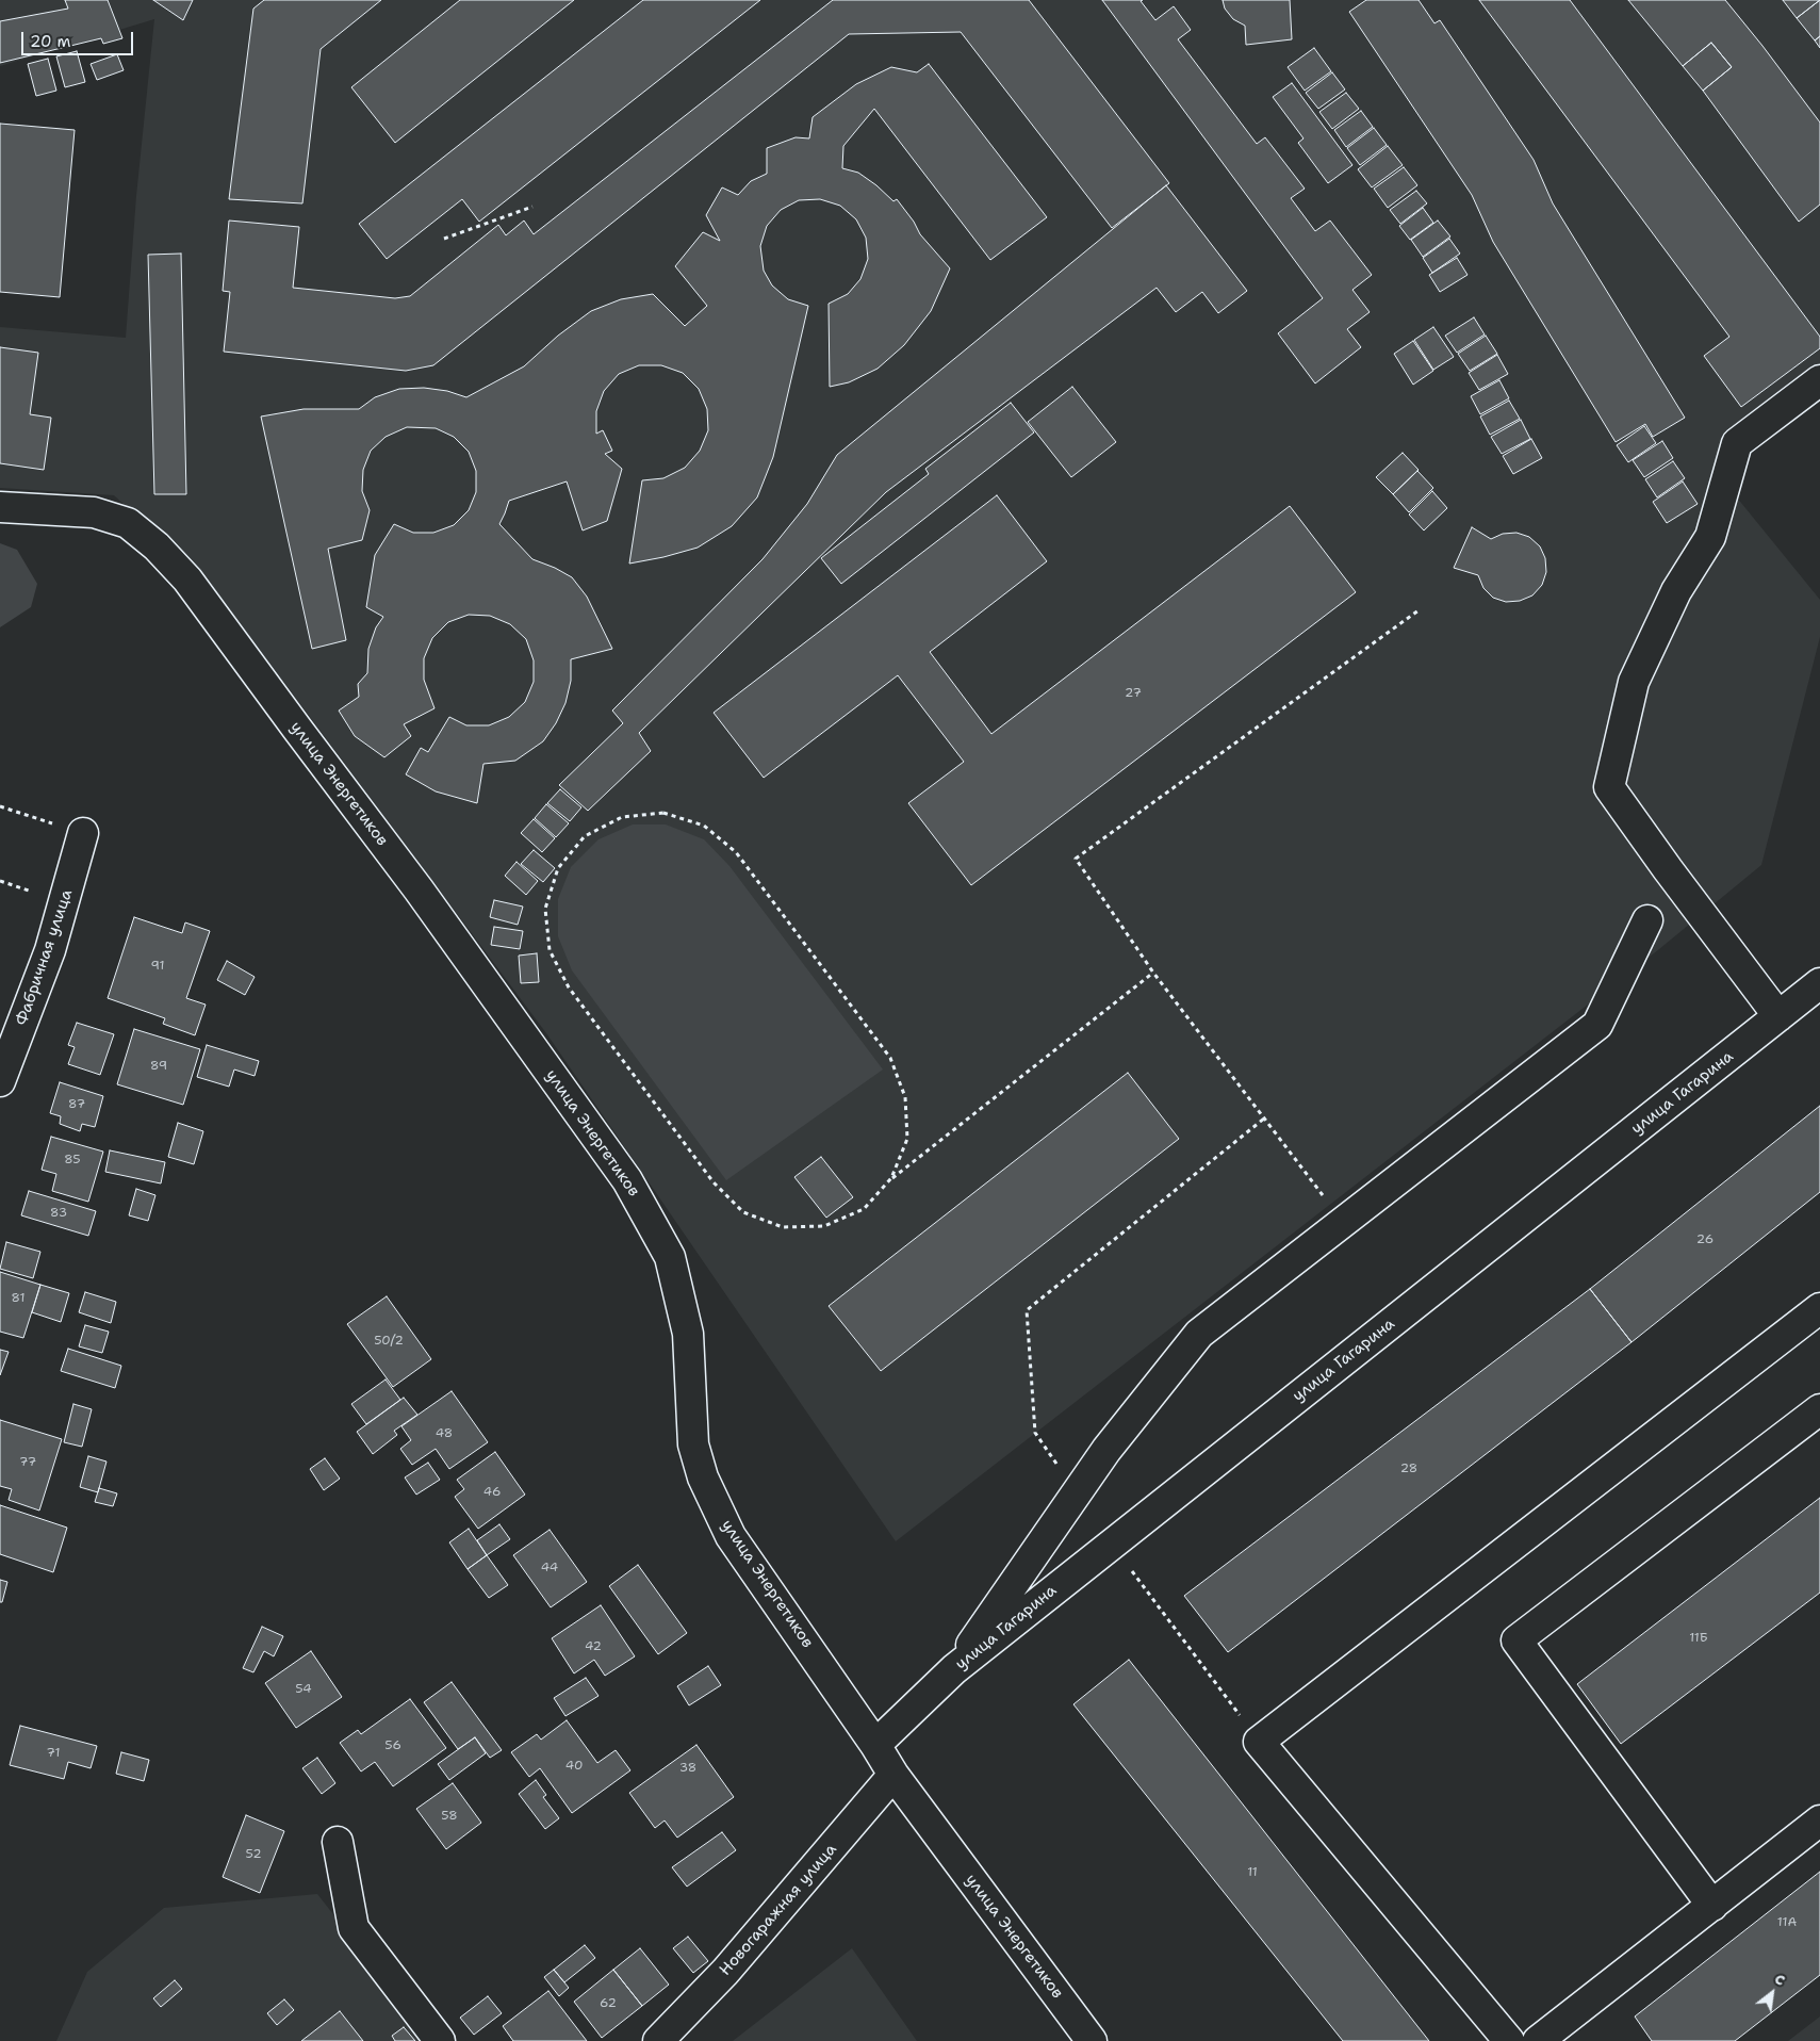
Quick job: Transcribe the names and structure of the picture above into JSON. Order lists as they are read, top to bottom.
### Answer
{
  "streets": {
    "street": [
      "улица Энергетиков",
      "Фабричная улица",
      "улица Гагарина",
      "Новогаражная улица"
    ]
  },
  "crossings": [
    ["улица Энергетиков", "улица Гагарина"],
    ["улица Энергетиков", "Новогаражная улица"]
  ],
  "house_numbers": [
    "27",
    "91",
    "89",
    "87",
    "85",
    "83",
    "26",
    "81",
    "50/2",
    "48",
    "77",
    "28",
    "46",
    "44",
    "11Б",
    "42",
    "54",
    "56",
    "71",
    "40",
    "38",
    "58",
    "52",
    "11",
    "11А",
    "62"
  ],
  "scale_bar": "20 m",
  "north": "top right"
}
